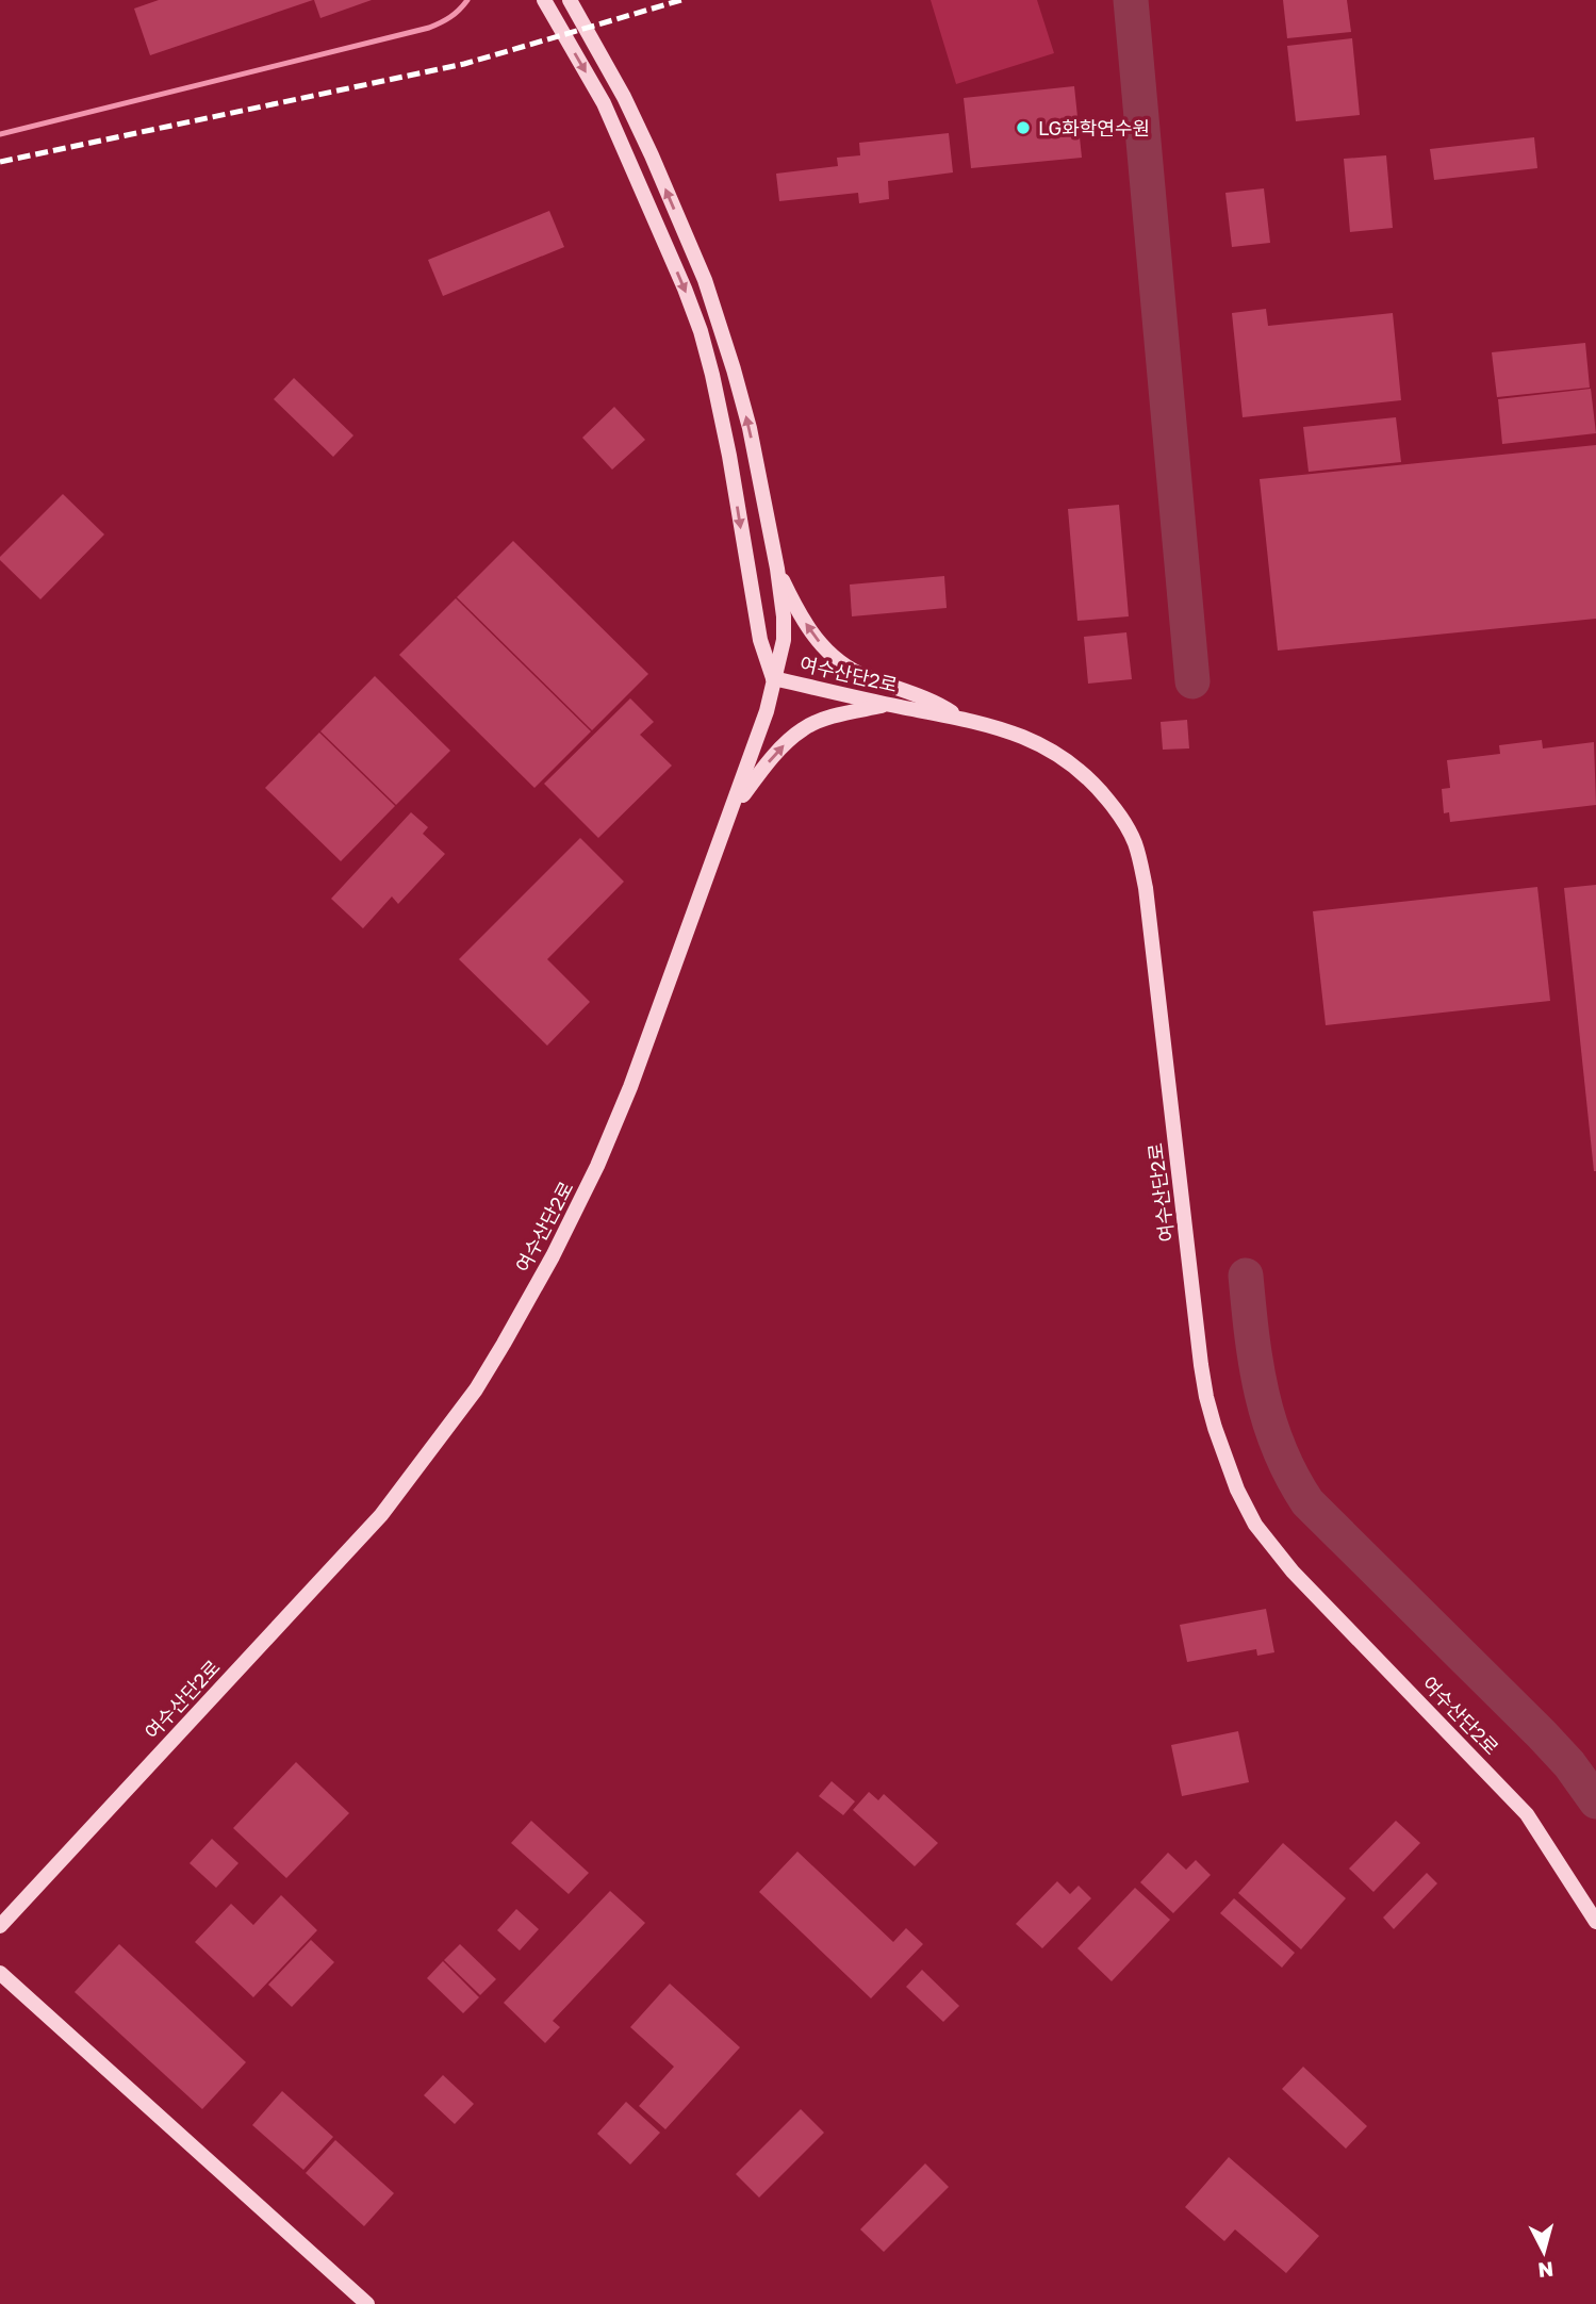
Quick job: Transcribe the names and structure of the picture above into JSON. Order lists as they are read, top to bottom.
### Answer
{
  "streets": {
    "street": ["여수산단2로"]
  },
  "places": ["LG화학연수원"],
  "north": "bottom"
}
